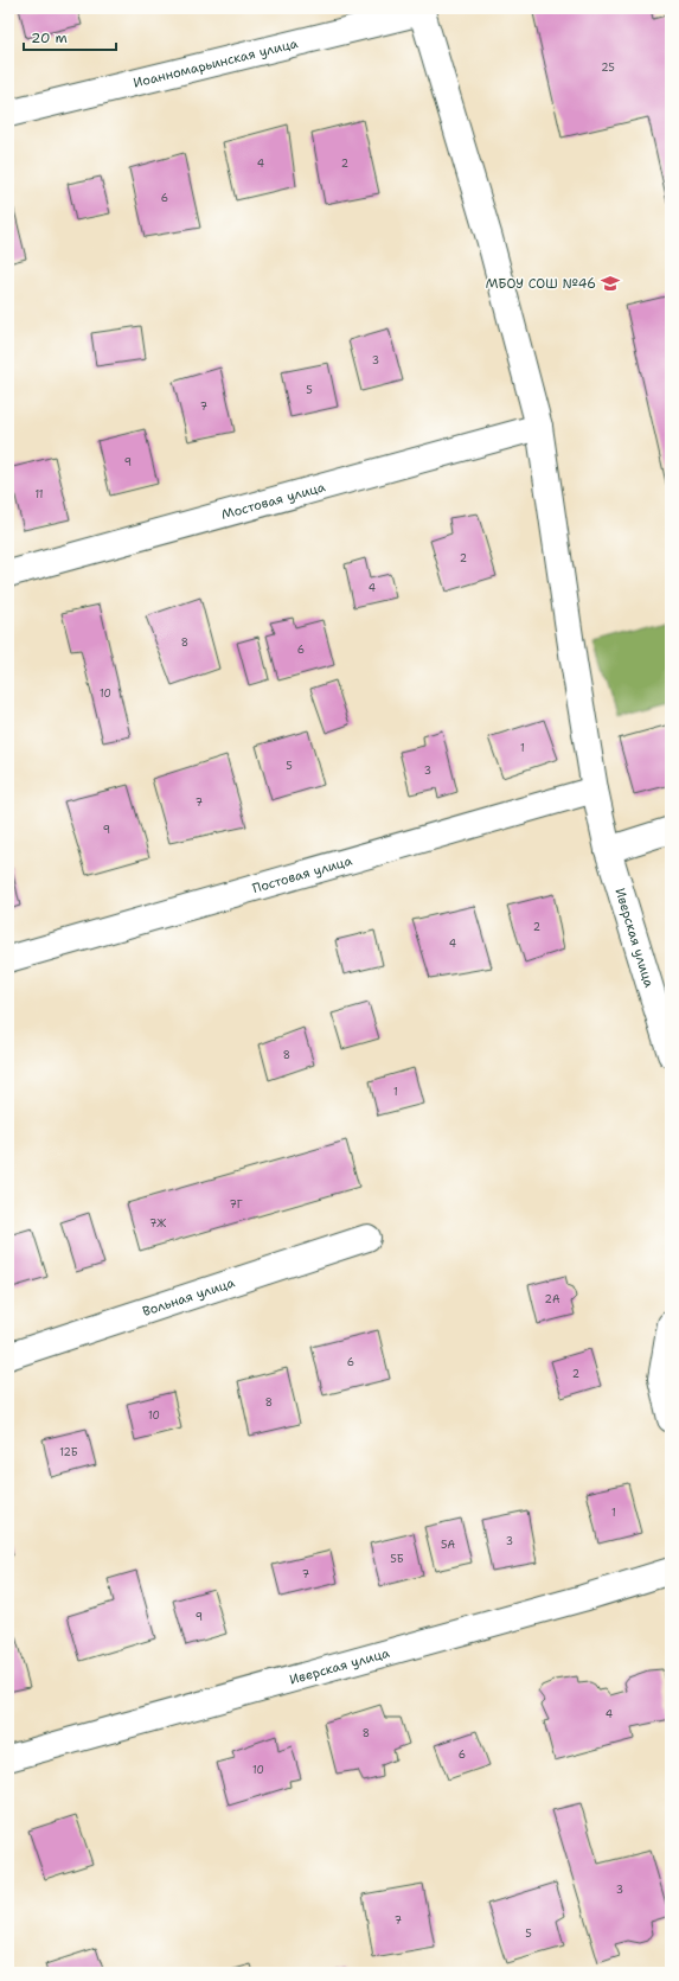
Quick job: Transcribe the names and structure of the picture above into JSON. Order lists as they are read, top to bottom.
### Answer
{
  "streets": {
    "street": [
      "Иоанномарьинская улица",
      "Мостовая улица",
      "Постовая улица",
      "Иверская улица",
      "Вольная улица"
    ]
  },
  "crossings": [
    ["Иоанномарьинская улица", "Иверская улица"],
    ["Мостовая улица", "Иверская улица"],
    ["Постовая улица", "Иверская улица"]
  ],
  "places": {
    "school or university": ["МБОУ СОШ №46"]
  },
  "house_numbers": [
    "25",
    "4",
    "2",
    "6",
    "3",
    "5",
    "7",
    "9",
    "11",
    "2",
    "4",
    "8",
    "6",
    "10",
    "1",
    "5",
    "3",
    "7",
    "9",
    "2",
    "4",
    "8",
    "1",
    "7Г",
    "7Ж",
    "2А",
    "6",
    "2",
    "8",
    "10",
    "12Б",
    "1",
    "3",
    "5А",
    "5Б",
    "7",
    "9",
    "4",
    "8",
    "6",
    "10",
    "3",
    "7",
    "5"
  ],
  "scale_bar": "20 m"
}
